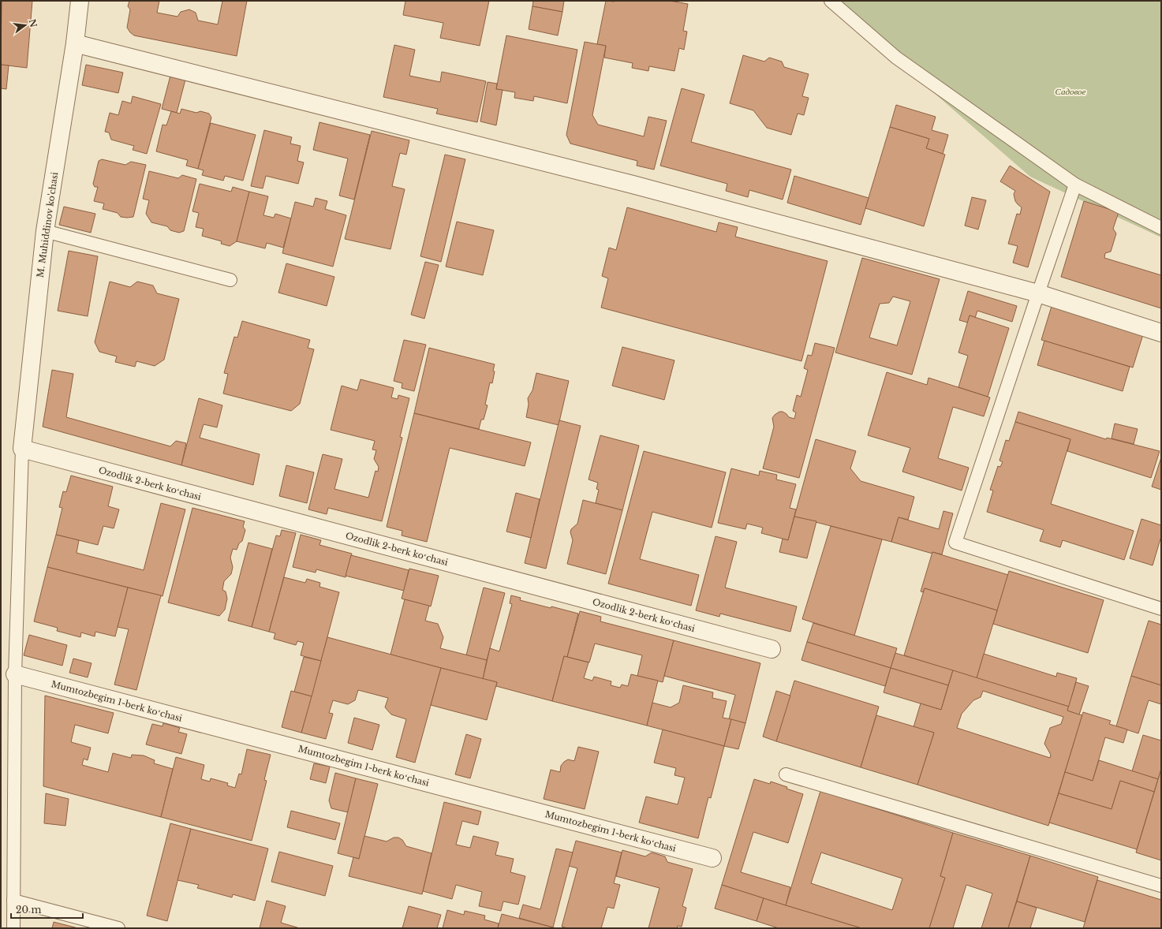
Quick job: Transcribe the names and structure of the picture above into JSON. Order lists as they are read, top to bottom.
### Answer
{
  "streets": {
    "street": ["M. Muhiddinov ko'chasi", "Ozodlik 2-berk koʻchasi", "Mumtozbegim 1-berk koʻchasi"]
  },
  "crossings": [
    ["M. Muhiddinov ko'chasi", "Ozodlik 2-berk koʻchasi"]
  ],
  "parks": ["Садовое"],
  "scale_bar": "20 m",
  "north": "right"
}
